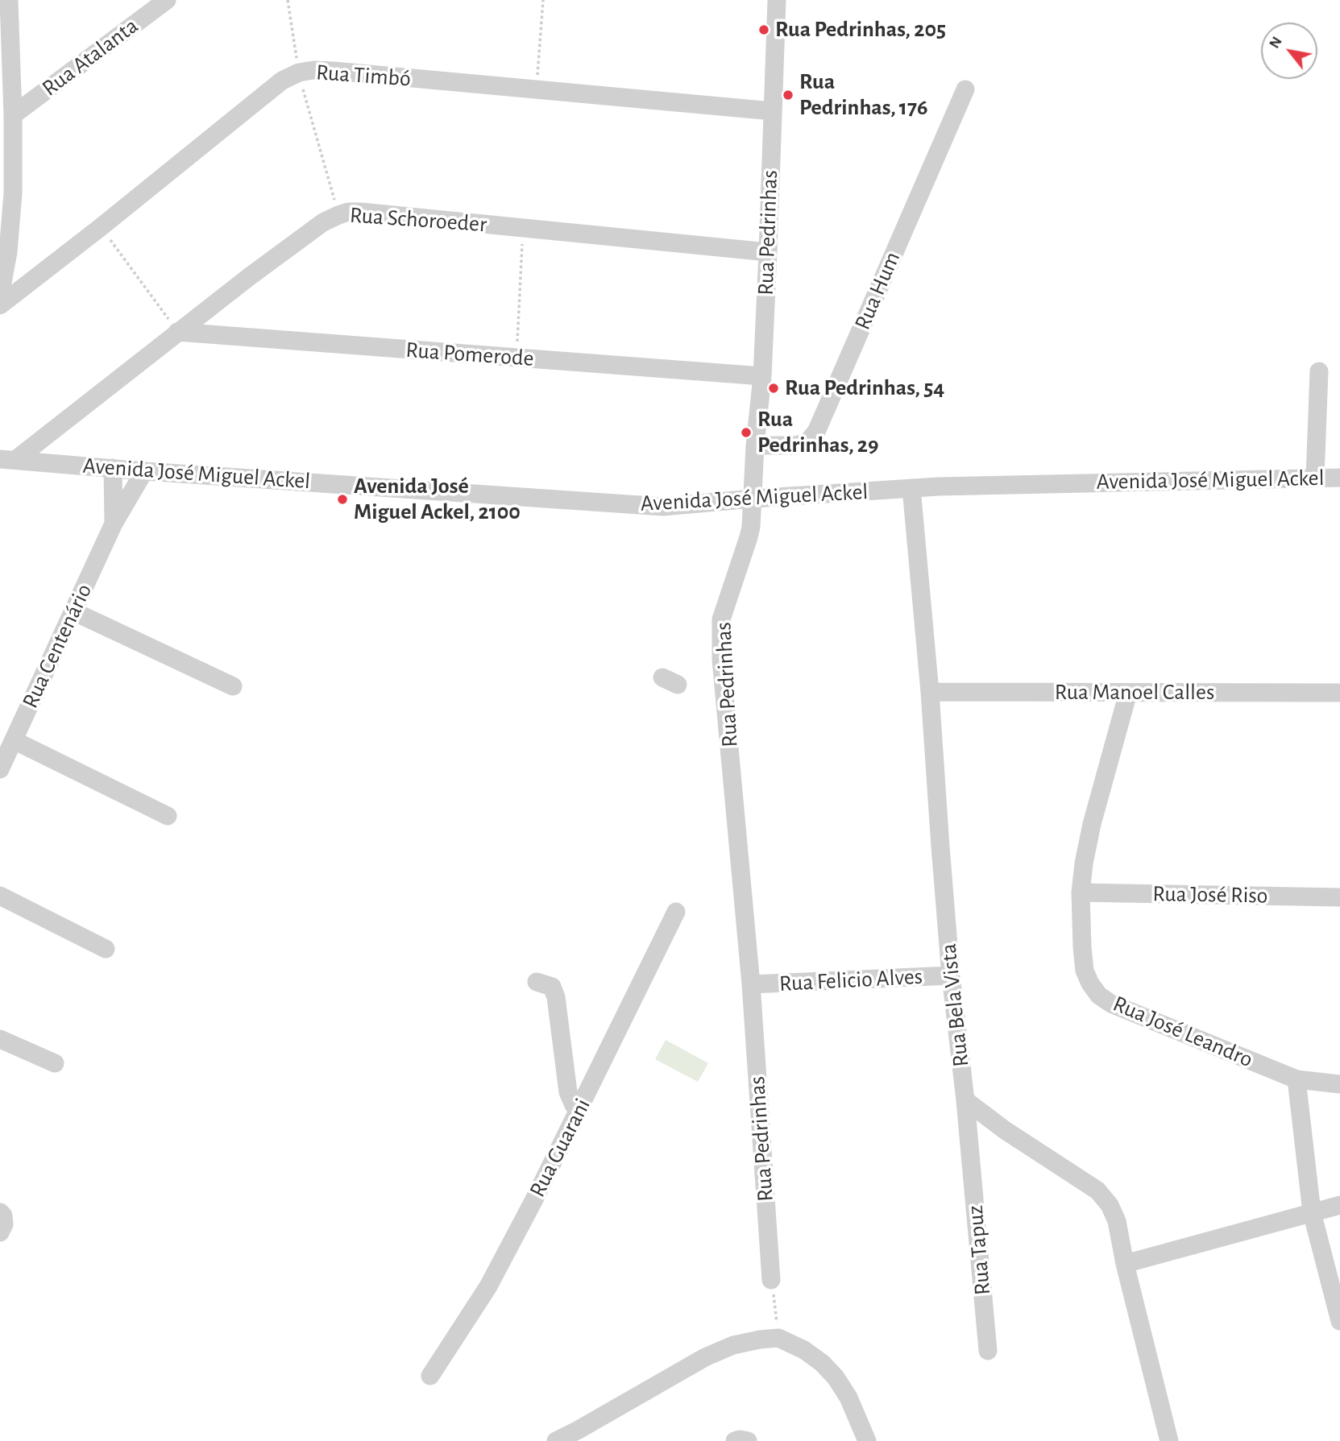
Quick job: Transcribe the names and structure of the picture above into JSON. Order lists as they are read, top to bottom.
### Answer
{
  "streets": {
    "street": [
      "Rua Atalanta",
      "Rua Timbó",
      "Rua Schoroeder",
      "Rua Pedrinhas",
      "Rua Hum",
      "Rua Pomerode",
      "Avenida José Miguel Ackel",
      "Rua Centenário",
      "Rua Manoel Calles",
      "Rua José Riso",
      "Rua Felicio Alves",
      "Rua Bela Vista",
      "Rua José Leandro",
      "Rua Guarani",
      "Rua Tapuz"
    ]
  },
  "crossings": [
    ["Rua Timbó", "Rua Pedrinhas"],
    ["Rua Schoroeder", "Rua Pedrinhas"],
    ["Rua Schoroeder", "Rua Pomerode"],
    ["Rua Schoroeder", "Avenida José Miguel Ackel"],
    ["Rua Pedrinhas", "Rua Hum"],
    ["Rua Pedrinhas", "Rua Pomerode"],
    ["Rua Pedrinhas", "Avenida José Miguel Ackel"],
    ["Rua Pedrinhas", "Rua Felicio Alves"],
    ["Avenida José Miguel Ackel", "Rua Centenário"],
    ["Avenida José Miguel Ackel", "Rua Bela Vista"],
    ["Rua Manoel Calles", "Rua Bela Vista"],
    ["Rua Manoel Calles", "Rua José Leandro"],
    ["Rua José Riso", "Rua José Leandro"],
    ["Rua Felicio Alves", "Rua Bela Vista"],
    ["Rua Bela Vista", "Rua Tapuz"]
  ],
  "places": [
    "Rua Pedrinhas, 205",
    "Rua Pedrinhas, 176",
    "Rua Pedrinhas, 54",
    "Rua Pedrinhas, 29",
    "Avenida José Miguel Ackel, 2100"
  ],
  "north": "top left"
}
